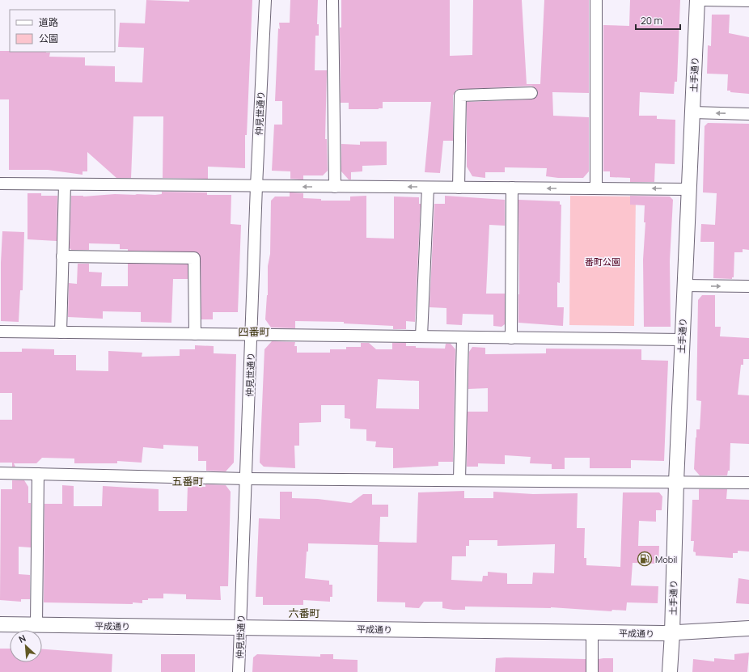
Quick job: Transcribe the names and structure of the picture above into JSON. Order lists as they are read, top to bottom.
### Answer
{
  "streets": {
    "street": ["土手通り", "仲見世通り", "平成通り"]
  },
  "crossings": [
    ["土手通り", "平成通り"],
    ["仲見世通り", "平成通り"]
  ],
  "districts": ["四番町", "五番町", "六番町"],
  "parks": ["番町公園"],
  "places": {
    "fuel station": ["Mobil"]
  },
  "legend": ["道路", "公園"],
  "scale_bar": "20 m",
  "north": "top left"
}
